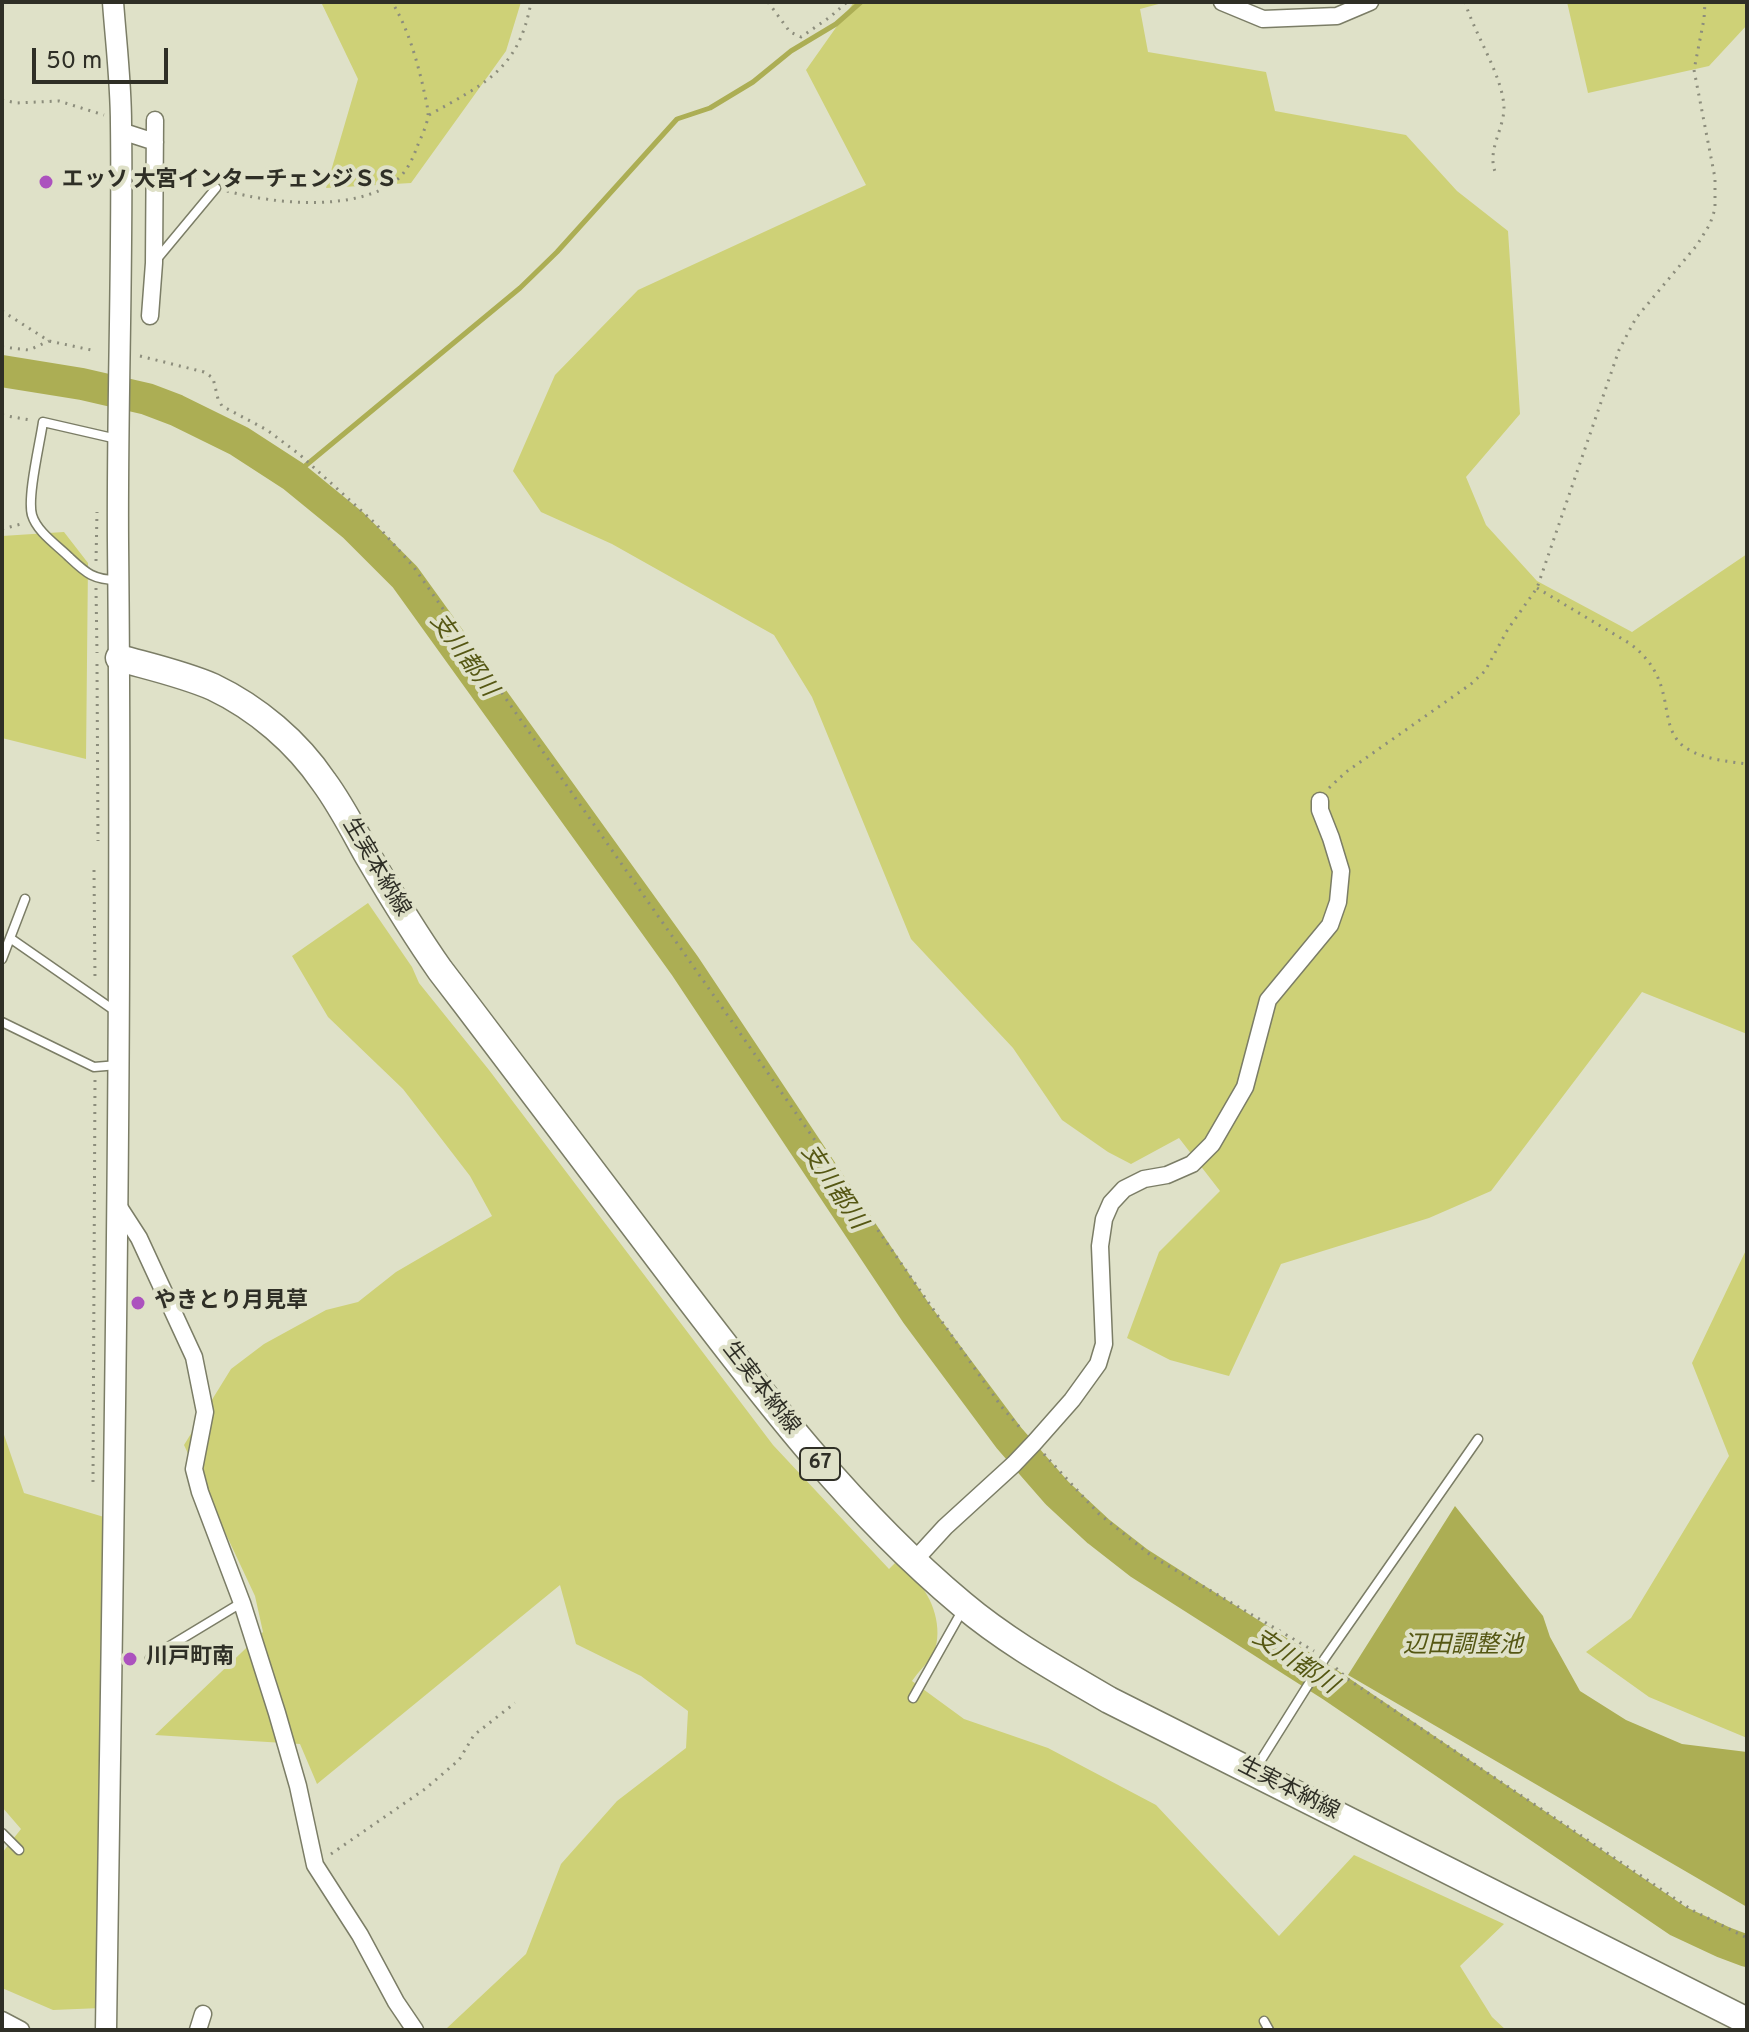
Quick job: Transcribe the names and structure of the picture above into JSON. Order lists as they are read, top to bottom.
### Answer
{
  "streets": {
    "main road": ["生実本納線", "67"]
  },
  "water": ["支川都川", "辺田調整池"],
  "places": ["エッソ 大宮インターチェンジＳＳ", "やきとり月見草", "川戸町南"],
  "scale_bar": "50 m"
}
